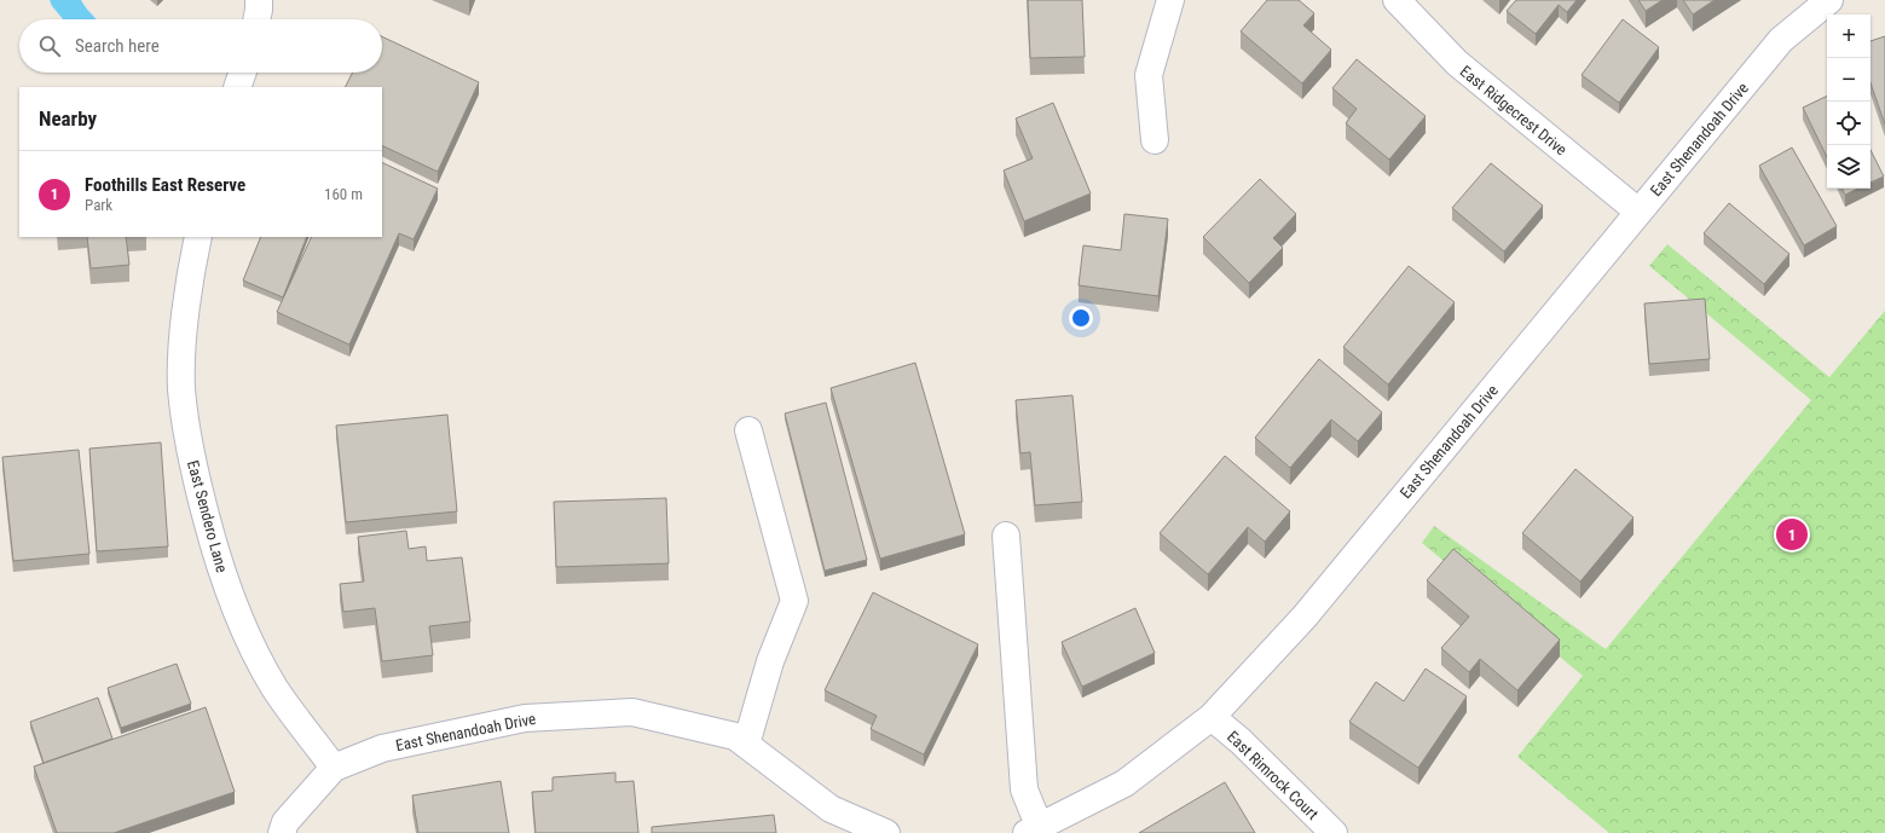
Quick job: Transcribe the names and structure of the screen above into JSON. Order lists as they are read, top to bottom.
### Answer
{
  "streets": {
    "street": [
      "East Ridgecrest Drive",
      "East Shenandoah Drive",
      "East Sendero Lane",
      "East Rimrock Court"
    ]
  },
  "crossings": [
    ["East Ridgecrest Drive", "East Shenandoah Drive"],
    ["East Shenandoah Drive", "East Sendero Lane"],
    ["East Shenandoah Drive", "East Rimrock Court"]
  ],
  "page": {
    "map_buttons": ["+", "−"],
    "search": "Search here",
    "heading": "Nearby",
    "list": [
      {
        "mark": "1",
        "name": "Foothills East Reserve",
        "note": "Park",
        "value": "160 m"
      }
    ],
    "pins": "1"
  }
}
